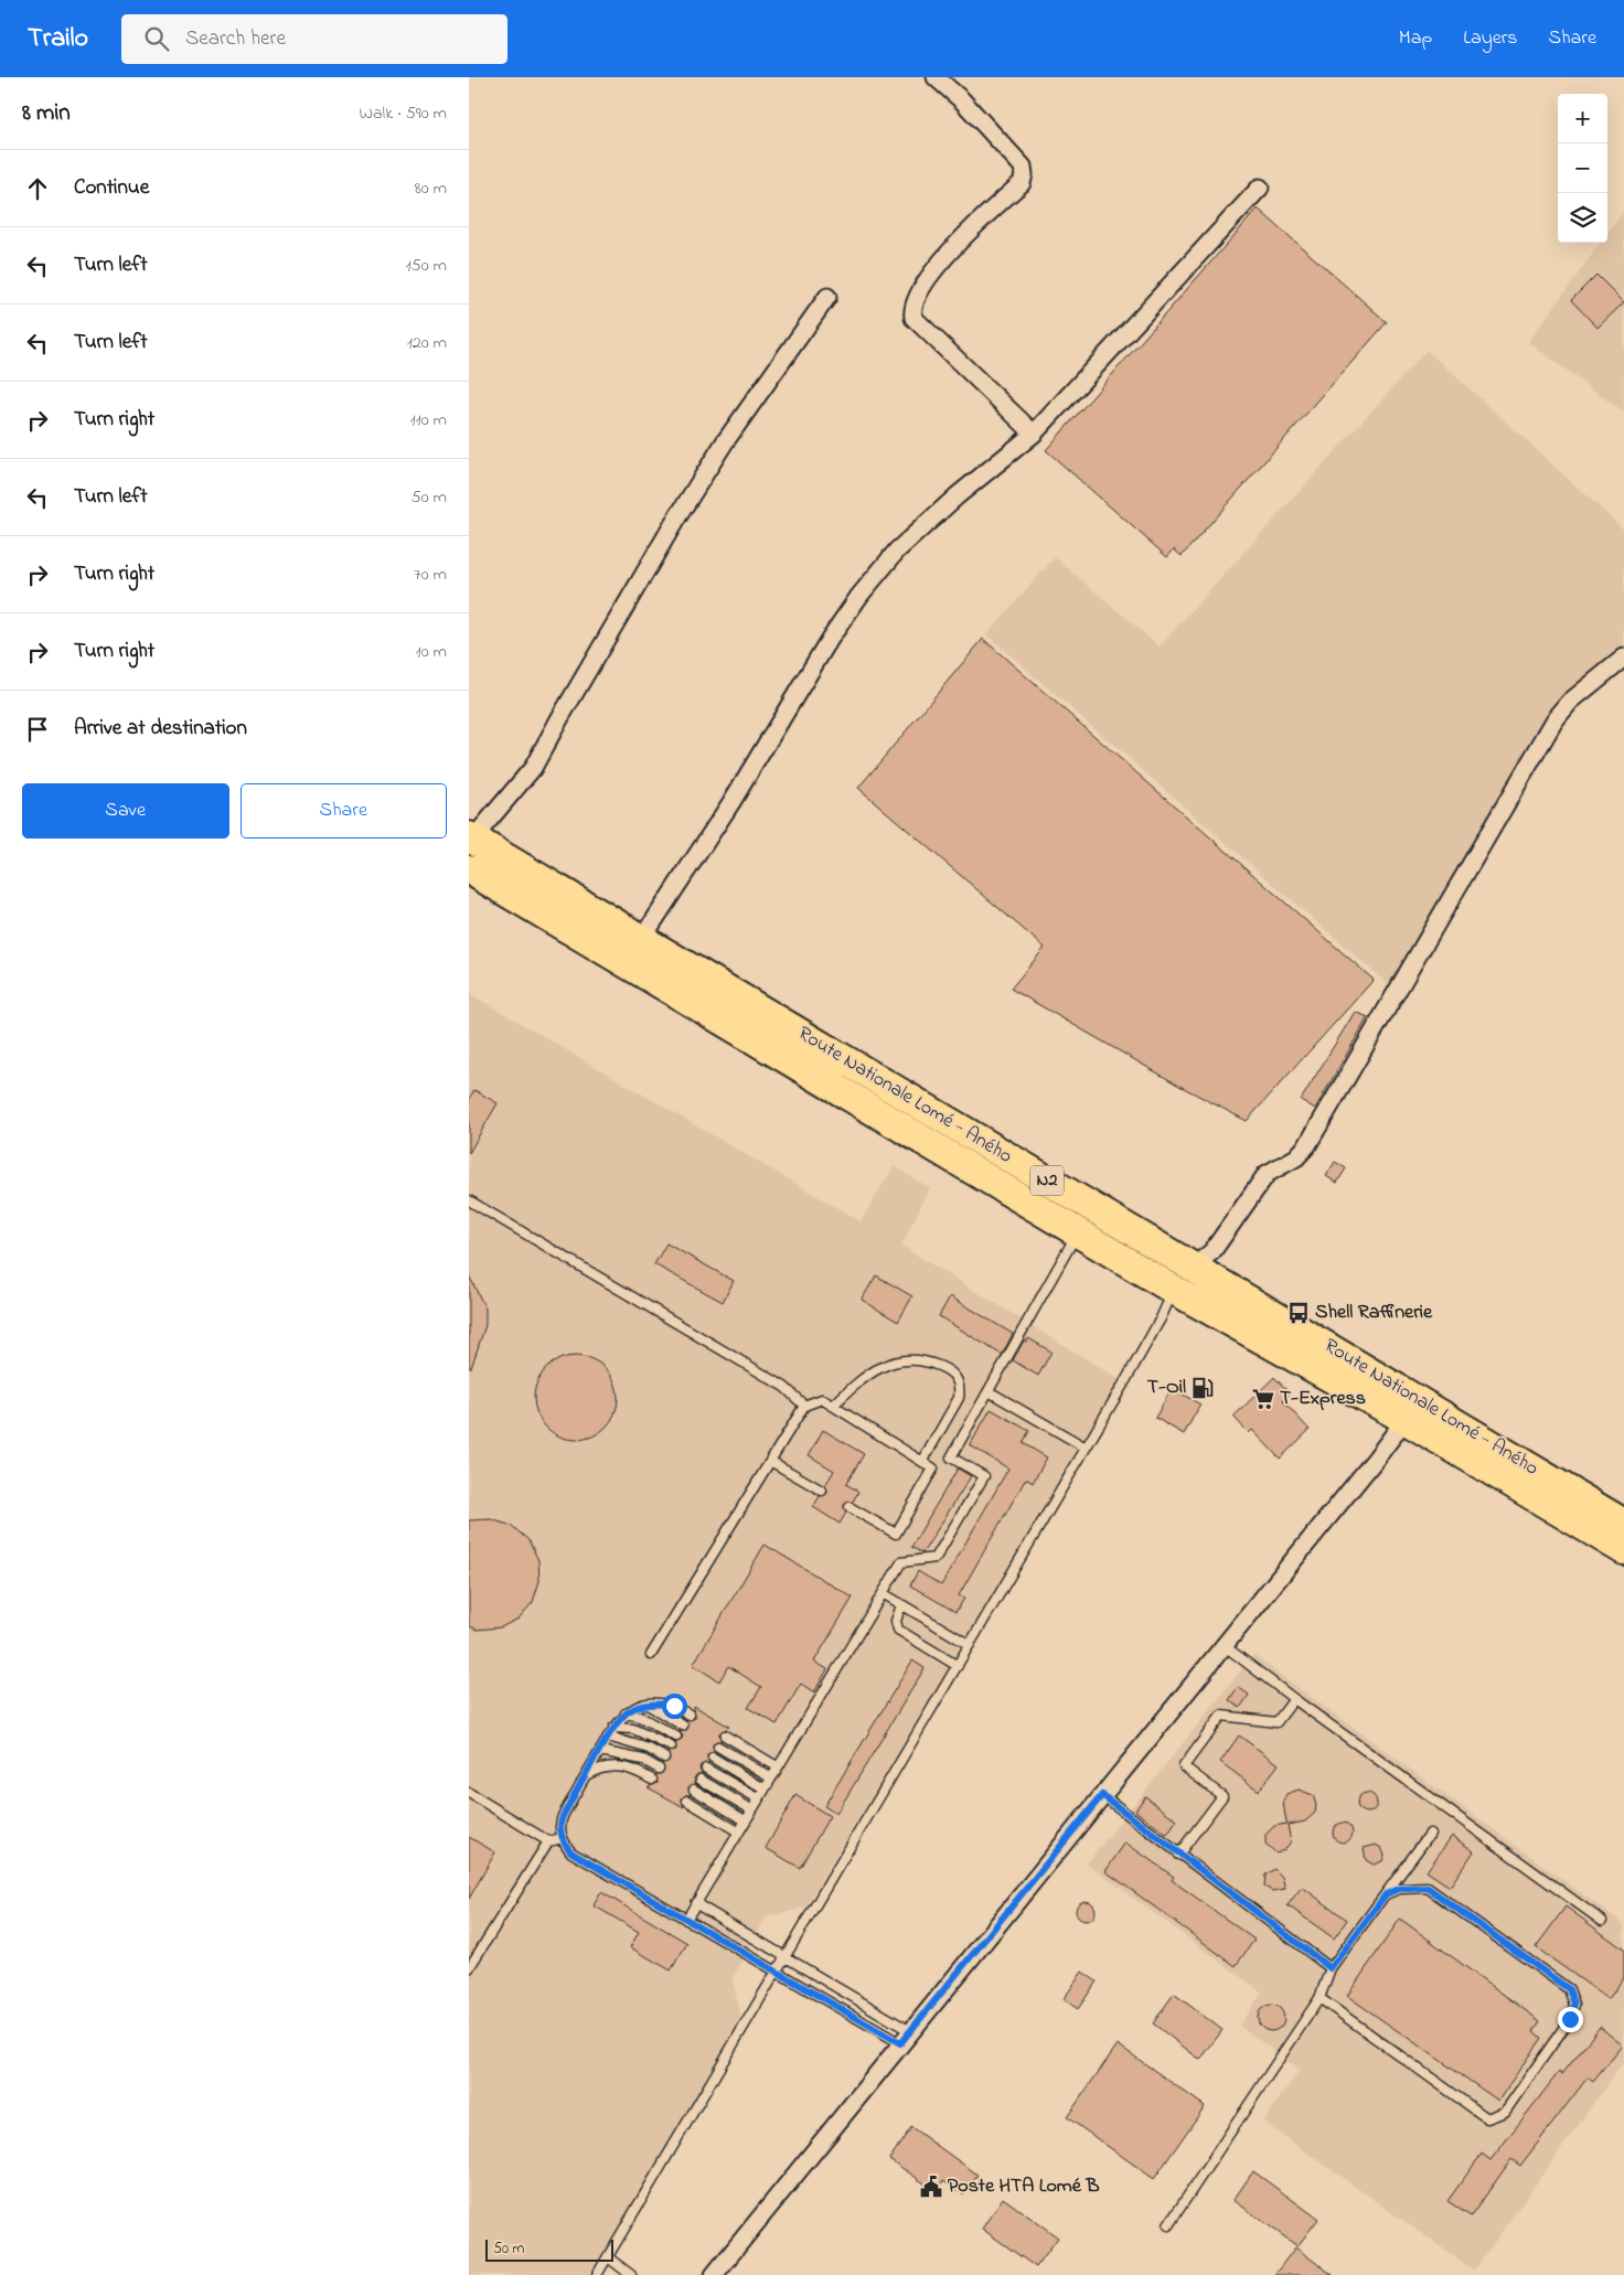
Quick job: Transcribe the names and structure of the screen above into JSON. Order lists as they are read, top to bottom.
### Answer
{
  "streets": {
    "highway": ["Route Nationale Lomé - Aného", "N2"]
  },
  "places": {
    "bus stop": ["Shell Raffinerie"],
    "fuel station": ["T-Oil"],
    "supermarket": ["T-Express"],
    "public building": ["Poste HTA Lomé B"]
  },
  "scale_bar": "50 m",
  "page": {
    "header": "Trailo",
    "search": "Search here",
    "nav": ["Map", "Layers", "Share"],
    "heading": ["8 min", "Walk · 590 m"],
    "map_buttons": ["+", "−"],
    "list": [
      ["Continue", "80 m"],
      ["Turn left", "150 m"],
      ["Turn left", "120 m"],
      ["Turn right", "110 m"],
      ["Turn left", "50 m"],
      ["Turn right", "70 m"],
      ["Turn right", "10 m"],
      "Arrive at destination"
    ],
    "buttons": ["Save", "Share"],
    "scale": "50 m"
  }
}
